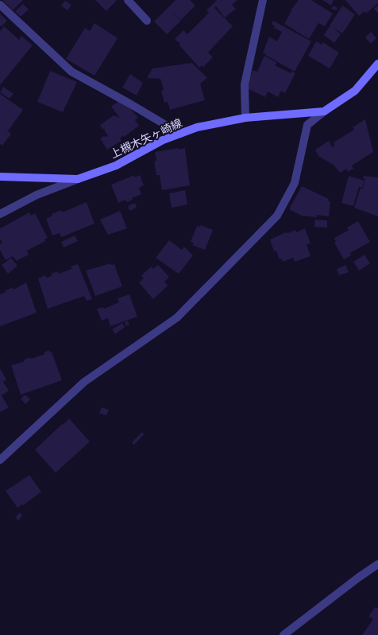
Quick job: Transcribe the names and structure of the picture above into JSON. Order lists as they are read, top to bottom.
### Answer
{
  "streets": {
    "main road": ["上槻木矢ヶ崎線"]
  }
}
